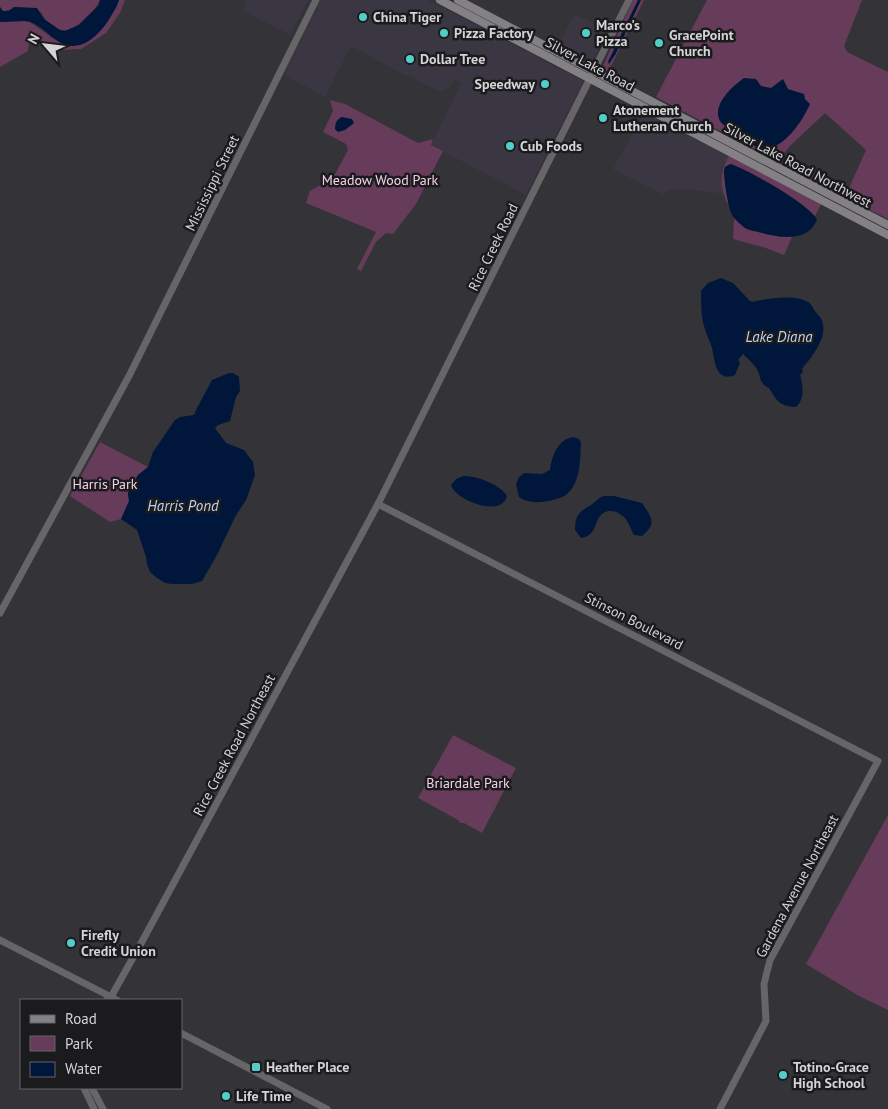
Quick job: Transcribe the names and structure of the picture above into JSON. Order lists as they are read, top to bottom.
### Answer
{
  "streets": {
    "main road": ["Silver Lake Road", "Silver Lake Road Northwest"],
    "street": [
      "Mississippi Street",
      "Rice Creek Road",
      "Stinson Boulevard",
      "Rice Creek Road Northeast",
      "Gardena Avenue Northeast"
    ]
  },
  "crossings": [
    ["Silver Lake Road", "Rice Creek Road"],
    ["Silver Lake Road Northwest", "Rice Creek Road"],
    ["Rice Creek Road", "Stinson Boulevard"],
    ["Rice Creek Road", "Rice Creek Road Northeast"],
    ["Stinson Boulevard", "Rice Creek Road Northeast"],
    ["Stinson Boulevard", "Gardena Avenue Northeast"]
  ],
  "water": ["Lake Diana", "Harris Pond"],
  "parks": ["Meadow Wood Park", "Harris Park", "Briardale Park"],
  "places": {
    "other": [
      "China Tiger",
      "Pizza Factory",
      "Marco's Pizza",
      "GracePoint Church",
      "Dollar Tree",
      "Speedway",
      "Atonement Lutheran Church",
      "Cub Foods",
      "Firefly Credit Union",
      "Totino-Grace High School",
      "Life Time"
    ],
    "transit": ["Heather Place"]
  },
  "legend": ["Road", "Park", "Water"],
  "north": "top left"
}
